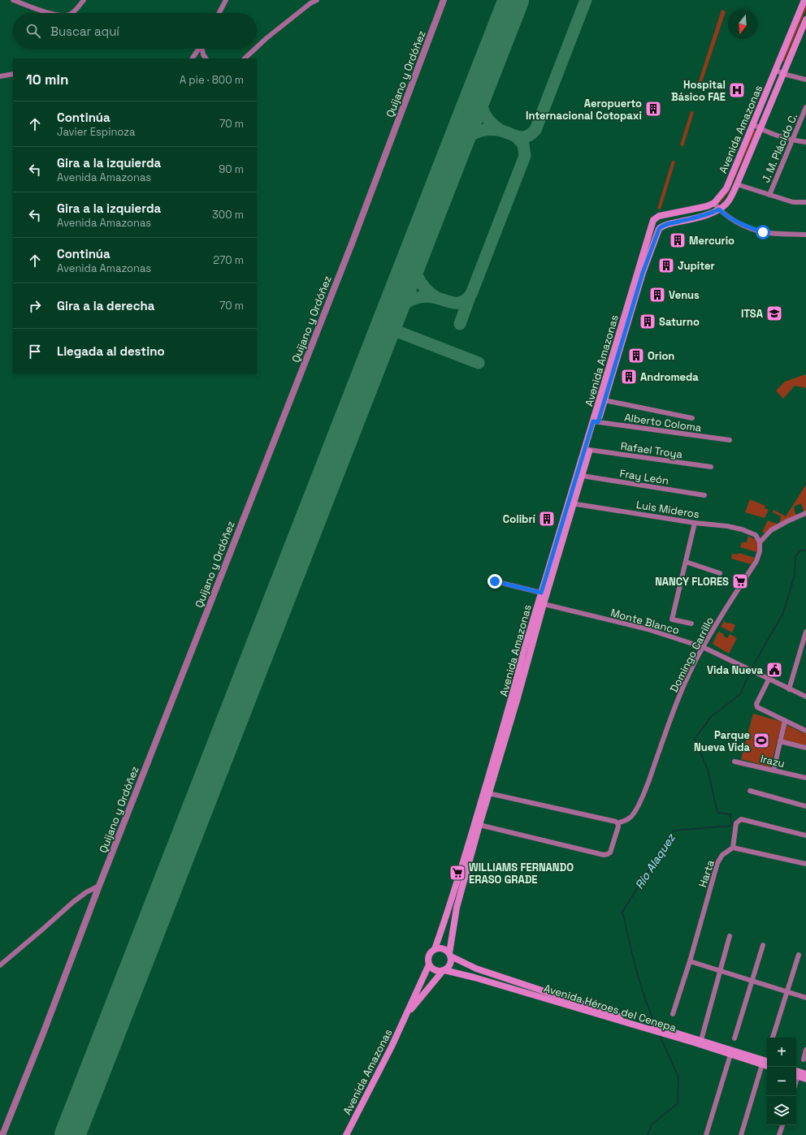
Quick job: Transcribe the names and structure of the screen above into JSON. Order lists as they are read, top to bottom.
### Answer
{
  "streets": {
    "main road": ["Avenida Amazonas", "Avenida Héroes del Cenepa"],
    "street": [
      "Quijano y Ordóñez",
      "J. M. Plácido C.",
      "Alberto Coloma",
      "Rafael Troya",
      "Fray León",
      "Luis Mideros",
      "Monte Blanco",
      "Domingo Carrillo",
      "Irazu",
      "Harta"
    ]
  },
  "crossings": [
    ["Avenida Amazonas", "Alberto Coloma"],
    ["Avenida Amazonas", "Rafael Troya"],
    ["Avenida Amazonas", "Fray León"],
    ["Avenida Amazonas", "Luis Mideros"],
    ["Avenida Amazonas", "Monte Blanco"],
    ["Avenida Amazonas", "Avenida Héroes del Cenepa"],
    ["Luis Mideros", "Domingo Carrillo"],
    ["Monte Blanco", "Domingo Carrillo"]
  ],
  "water": ["Río Alaquez"],
  "places": {
    "hospital": ["Hospital Básico FAE"],
    "building": [
      "Aeropuerto Internacional Cotopaxi",
      "Mercurio",
      "Jupiter",
      "Venus",
      "Saturno",
      "Orion",
      "Andromeda",
      "Colibrí"
    ],
    "school or university": ["ITSA"],
    "supermarket": ["NANCY FLORES", "WILLIAMS FERNANDO ERASO GRADE"],
    "public building": ["Vida Nueva"],
    "sports": ["Parque Nueva Vida"]
  },
  "north": "bottom",
  "page": {
    "search": "Buscar aquí",
    "heading": ["10 min", "A pie · 800 m"],
    "list": [
      ["Continúa", "Javier Espinoza", "70 m"],
      ["Gira a la izquierda", "Avenida Amazonas", "90 m"],
      ["Gira a la izquierda", "Avenida Amazonas", "300 m"],
      ["Continúa", "Avenida Amazonas", "270 m"],
      ["Gira a la derecha", "70 m"],
      "Llegada al destino"
    ],
    "map_buttons": ["+", "−"]
  }
}
